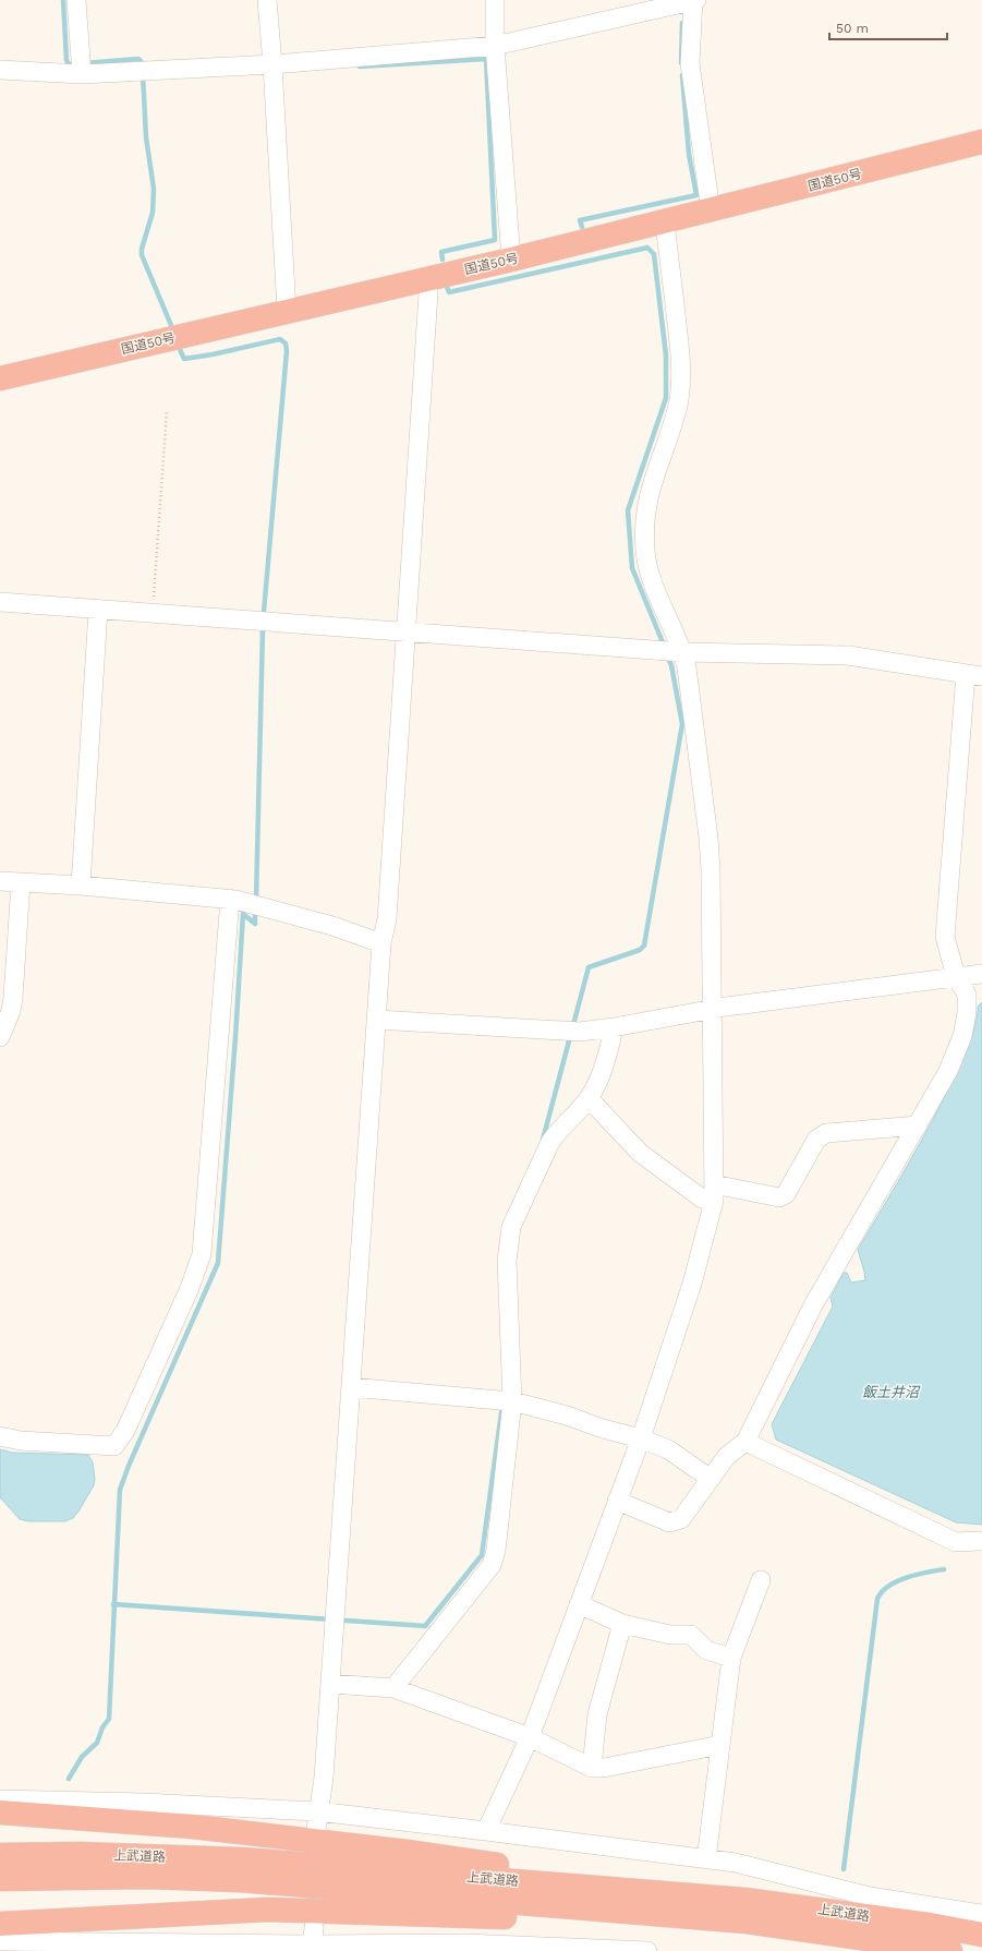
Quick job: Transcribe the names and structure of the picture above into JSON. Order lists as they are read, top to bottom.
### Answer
{
  "streets": {
    "highway": ["国道50号", "上武道路"]
  },
  "water": ["飯土井沼"],
  "scale_bar": "50 m"
}
